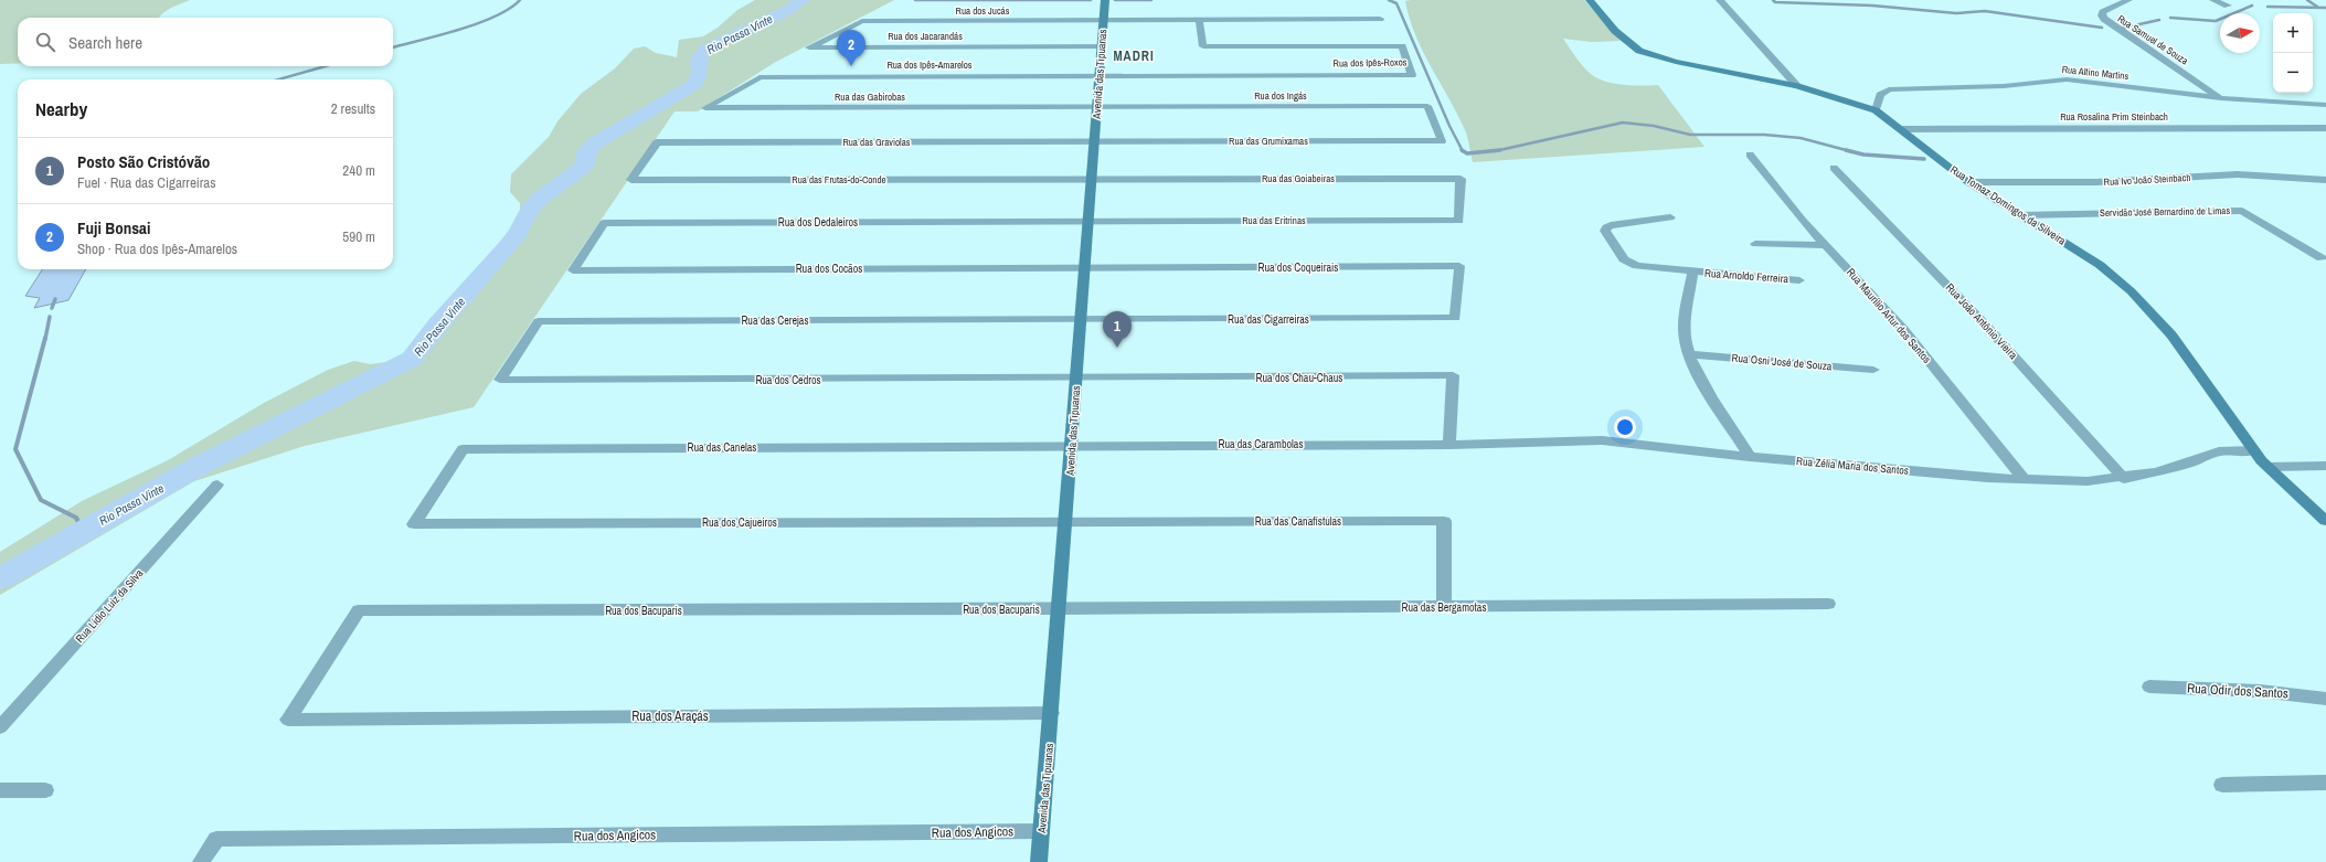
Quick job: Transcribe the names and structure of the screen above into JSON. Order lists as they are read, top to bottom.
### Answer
{
  "streets": {
    "main road": ["Avenida das Tipuanas", "Rua Tomaz Domingos da Silveira"],
    "street": [
      "Rua dos Jucás",
      "Rua dos Jacarandás",
      "Rua Samuel de Souza",
      "Rua dos Ipês-Roxos",
      "Rua dos Ipês-Amarelos",
      "Rua Altino Martins",
      "Rua dos Ingás",
      "Rua das Gabirobas",
      "Rua Rosalina Prim Steinbach",
      "Rua das Grumixamas",
      "Rua das Graviolas",
      "Rua das Goiabeiras",
      "Rua das Frutas-do-Conde",
      "Rua Ivo João Steinbach",
      "Servidão José Bernardino de Limas",
      "Rua das Eritrinas",
      "Rua dos Dedaleiros",
      "Rua dos Coqueirais",
      "Rua dos Cocãos",
      "Rua Arnoldo Ferreira",
      "Rua Maurílio Artur dos Santos",
      "Rua das Cigarreiras",
      "Rua das Cerejas",
      "Rua João Antônio Vieira",
      "Rua Osni José de Souza",
      "Rua dos Chau-Chaus",
      "Rua dos Cedros",
      "Rua das Carambolas",
      "Rua das Canelas",
      "Rua Zélia Maria dos Santos",
      "Rua das Canafístulas",
      "Rua dos Cajueiros",
      "Rua Lídio Luiz da Silva",
      "Rua das Bergamotas",
      "Rua dos Bacuparis",
      "Rua Odir dos Santos",
      "Rua dos Araçás",
      "Rua dos Angicos"
    ]
  },
  "crossings": [
    ["Rua dos Jucás", "Rua dos Jacarandás"],
    ["Rua dos Jucás", "Rua dos Ipês-Roxos"],
    ["Rua dos Jucás", "Avenida das Tipuanas"],
    ["Rua dos Jacarandás", "Avenida das Tipuanas"],
    ["Rua Samuel de Souza", "Rua Altino Martins"],
    ["Rua dos Ipês-Roxos", "Rua dos Ipês-Amarelos"],
    ["Rua dos Ipês-Roxos", "Avenida das Tipuanas"],
    ["Rua dos Ipês-Amarelos", "Avenida das Tipuanas"],
    ["Rua dos Ipês-Amarelos", "Rua das Gabirobas"],
    ["Rua Altino Martins", "Rua Tomaz Domingos da Silveira"],
    ["Avenida das Tipuanas", "Rua dos Ingás"],
    ["Avenida das Tipuanas", "Rua das Gabirobas"],
    ["Avenida das Tipuanas", "Rua das Grumixamas"],
    ["Avenida das Tipuanas", "Rua das Graviolas"],
    ["Avenida das Tipuanas", "Rua das Goiabeiras"],
    ["Avenida das Tipuanas", "Rua das Frutas-do-Conde"],
    ["Avenida das Tipuanas", "Rua das Eritrinas"],
    ["Avenida das Tipuanas", "Rua dos Dedaleiros"],
    ["Avenida das Tipuanas", "Rua dos Coqueirais"],
    ["Avenida das Tipuanas", "Rua dos Cocãos"],
    ["Avenida das Tipuanas", "Rua das Cigarreiras"],
    ["Avenida das Tipuanas", "Rua das Cerejas"],
    ["Avenida das Tipuanas", "Rua dos Chau-Chaus"],
    ["Avenida das Tipuanas", "Rua dos Cedros"],
    ["Avenida das Tipuanas", "Rua das Carambolas"],
    ["Avenida das Tipuanas", "Rua das Canelas"],
    ["Avenida das Tipuanas", "Rua das Canafístulas"],
    ["Avenida das Tipuanas", "Rua dos Cajueiros"],
    ["Avenida das Tipuanas", "Rua das Bergamotas"],
    ["Avenida das Tipuanas", "Rua dos Bacuparis"],
    ["Avenida das Tipuanas", "Rua dos Araçás"],
    ["Avenida das Tipuanas", "Rua dos Angicos"],
    ["Rua dos Ingás", "Rua das Gabirobas"],
    ["Rua dos Ingás", "Rua das Grumixamas"],
    ["Rua Rosalina Prim Steinbach", "Rua Tomaz Domingos da Silveira"],
    ["Rua das Grumixamas", "Rua das Graviolas"],
    ["Rua das Graviolas", "Rua das Frutas-do-Conde"],
    ["Rua das Goiabeiras", "Rua das Frutas-do-Conde"],
    ["Rua das Goiabeiras", "Rua das Eritrinas"],
    ["Rua Ivo João Steinbach", "Rua Tomaz Domingos da Silveira"],
    ["Rua Tomaz Domingos da Silveira", "Servidão José Bernardino de Limas"],
    ["Rua Tomaz Domingos da Silveira", "Rua Zélia Maria dos Santos"],
    ["Rua das Eritrinas", "Rua dos Dedaleiros"],
    ["Rua dos Dedaleiros", "Rua dos Cocãos"],
    ["Rua dos Coqueirais", "Rua dos Cocãos"],
    ["Rua dos Coqueirais", "Rua das Cigarreiras"],
    ["Rua Maurílio Artur dos Santos", "Rua Zélia Maria dos Santos"],
    ["Rua das Cigarreiras", "Rua das Cerejas"],
    ["Rua das Cerejas", "Rua dos Cedros"],
    ["Rua João Antônio Vieira", "Rua Zélia Maria dos Santos"],
    ["Rua dos Chau-Chaus", "Rua dos Cedros"],
    ["Rua dos Chau-Chaus", "Rua das Carambolas"],
    ["Rua dos Chau-Chaus", "Rua Zélia Maria dos Santos"],
    ["Rua das Carambolas", "Rua das Canelas"],
    ["Rua das Carambolas", "Rua Zélia Maria dos Santos"],
    ["Rua das Canelas", "Rua dos Cajueiros"],
    ["Rua das Canafístulas", "Rua dos Cajueiros"],
    ["Rua das Canafístulas", "Rua das Bergamotas"],
    ["Rua das Bergamotas", "Rua dos Bacuparis"],
    ["Rua dos Bacuparis", "Rua dos Araçás"]
  ],
  "districts": ["MADRI"],
  "water": ["Rio Passa Vinte"],
  "north": "right",
  "page": {
    "map_buttons": ["+", "−"],
    "search": "Search here",
    "pins": ["2", "1"],
    "heading": ["Nearby", "2 results"],
    "list": [
      {
        "mark": "1",
        "name": "Posto São Cristóvão",
        "note": "Fuel · Rua das Cigarreiras",
        "value": "240 m"
      },
      {
        "mark": "2",
        "name": "Fuji Bonsai",
        "note": "Shop · Rua dos Ipês-Amarelos",
        "value": "590 m"
      }
    ]
  }
}
